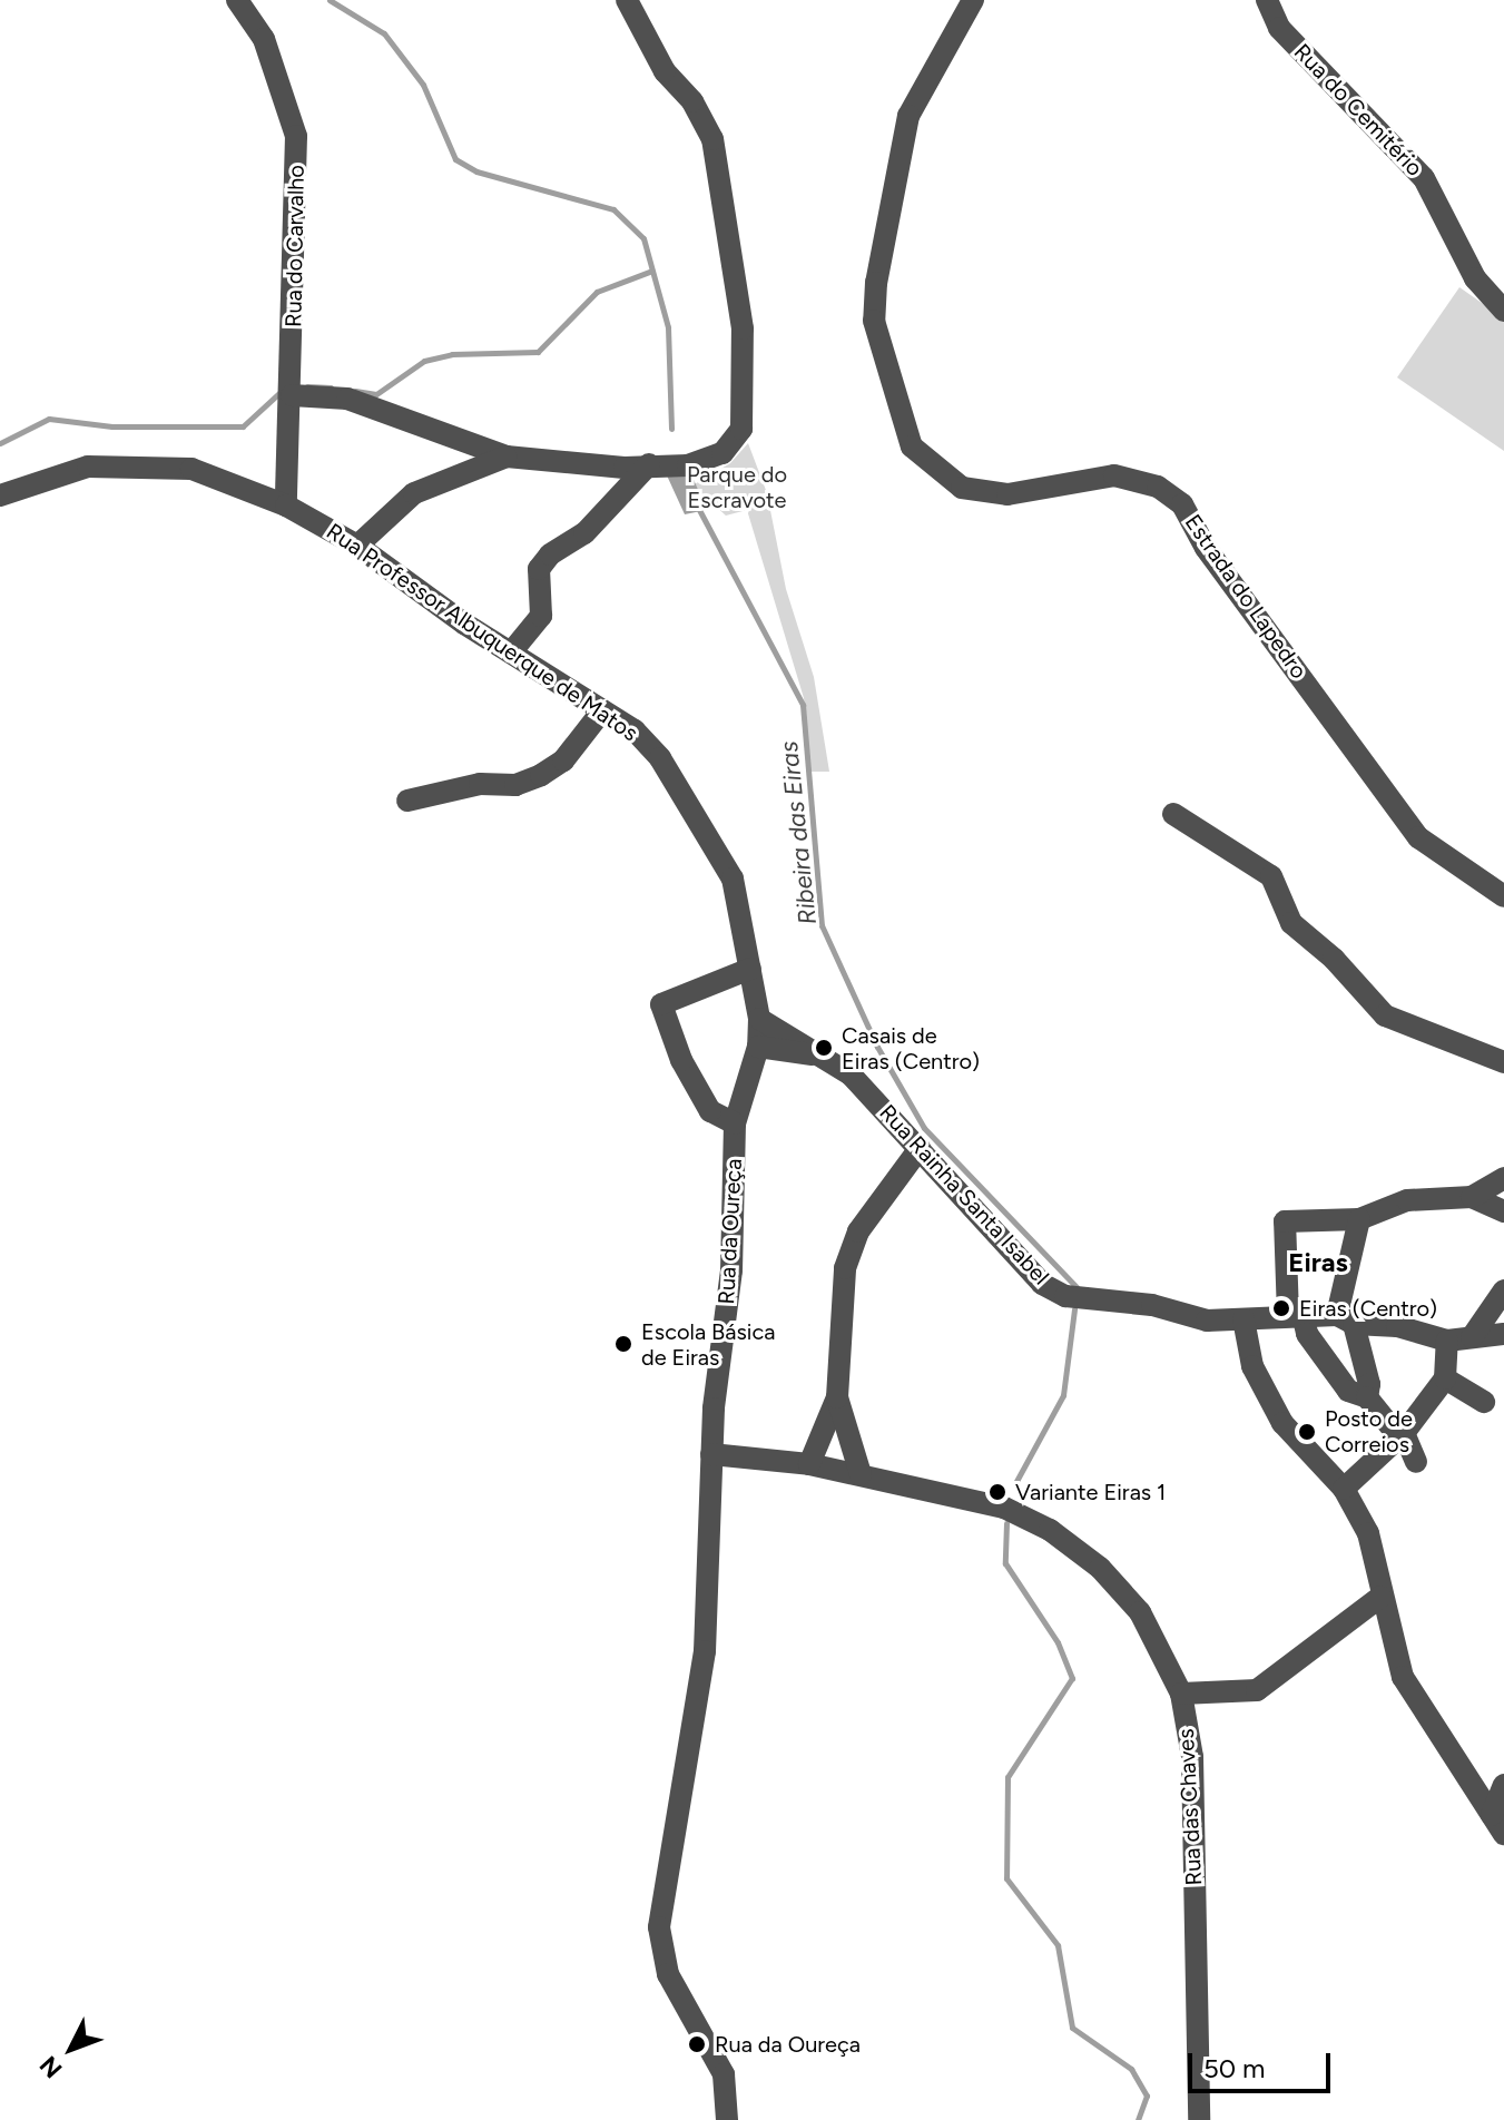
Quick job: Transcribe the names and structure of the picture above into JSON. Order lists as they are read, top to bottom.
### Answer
{
  "streets": {
    "street": [
      "Rua do Cemitério",
      "Rua do Carvalho",
      "Estrada do Lapedro",
      "Rua Professor Albuquerque de Matos",
      "Rua Rainha Santa Isabel",
      "Rua da Oureça",
      "Rua das Chaves"
    ]
  },
  "crossings": [
    ["Rua do Carvalho", "Rua Professor Albuquerque de Matos"],
    ["Rua Professor Albuquerque de Matos", "Rua da Oureça"],
    ["Rua da Oureça", "Rua das Chaves"]
  ],
  "districts": ["Eiras"],
  "water": ["Ribeira das Eiras"],
  "parks": ["Parque do Escravote"],
  "places": [
    "Casais de Eiras (Centro)",
    "Eiras (Centro)",
    "Escola Básica de Eiras",
    "Posto de Correios",
    "Variante Eiras 1",
    "Rua da Oureça"
  ],
  "scale_bar": "50 m",
  "north": "bottom left"
}
